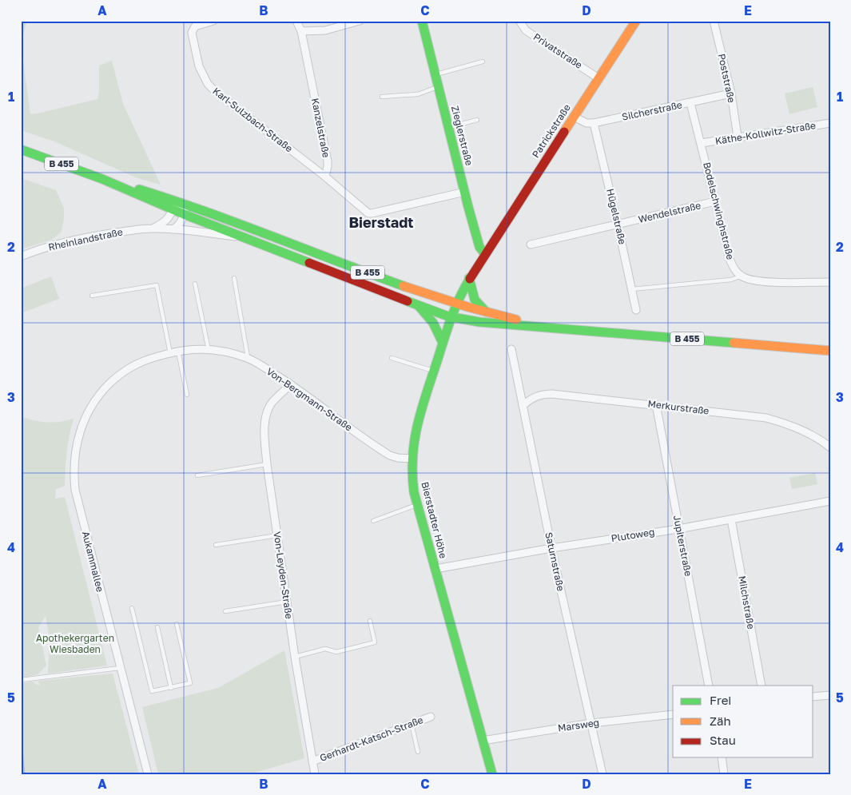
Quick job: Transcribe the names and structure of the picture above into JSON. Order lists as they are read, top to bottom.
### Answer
{
  "streets": {
    "main road": [
      "Patrickstraße",
      "Zieglerstraße",
      "B 455",
      "Bierstadter Höhe"
    ],
    "street": [
      "Privatstraße",
      "Poststraße",
      "Silcherstraße",
      "Karl-Sulzbach-Straße",
      "Kanzelstraße",
      "Käthe-Kollwitz-Straße",
      "Bodelschwinghstraße",
      "Wendelstraße",
      "Hügelstraße",
      "Rheinlandstraße",
      "Von-Bergmann-Straße",
      "Merkurstraße",
      "Plutoweg",
      "Jupiterstraße",
      "Aukammallee",
      "Saturnstraße",
      "Von-Leyden-Straße",
      "Milchstraße",
      "Marsweg",
      "Gerhardt-Katsch-Straße"
    ]
  },
  "crossings": [
    ["Privatstraße", "Patrickstraße"],
    ["Poststraße", "Silcherstraße"],
    ["Poststraße", "Käthe-Kollwitz-Straße"],
    ["Silcherstraße", "Patrickstraße"],
    ["Silcherstraße", "Bodelschwinghstraße"],
    ["Silcherstraße", "Hügelstraße"],
    ["Karl-Sulzbach-Straße", "Kanzelstraße"],
    ["Patrickstraße", "Zieglerstraße"],
    ["Patrickstraße", "Bierstadter Höhe"],
    ["Käthe-Kollwitz-Straße", "Bodelschwinghstraße"],
    ["Zieglerstraße", "Bierstadter Höhe"],
    ["B 455", "Rheinlandstraße"],
    ["B 455", "Bierstadter Höhe"],
    ["Bodelschwinghstraße", "Wendelstraße"],
    ["Wendelstraße", "Hügelstraße"],
    ["Von-Bergmann-Straße", "Bierstadter Höhe"],
    ["Von-Bergmann-Straße", "Aukammallee"],
    ["Von-Bergmann-Straße", "Von-Leyden-Straße"],
    ["Merkurstraße", "Jupiterstraße"],
    ["Merkurstraße", "Saturnstraße"],
    ["Bierstadter Höhe", "Plutoweg"],
    ["Bierstadter Höhe", "Marsweg"],
    ["Plutoweg", "Jupiterstraße"],
    ["Plutoweg", "Saturnstraße"],
    ["Plutoweg", "Milchstraße"],
    ["Saturnstraße", "Marsweg"],
    ["Von-Leyden-Straße", "Gerhardt-Katsch-Straße"]
  ],
  "districts": ["Bierstadt"],
  "parks": ["Apothekergarten Wiesbaden"],
  "legend": ["Frei", "Zäh", "Stau"],
  "grid": {
    "columns": [
      "A",
      "B",
      "C",
      "D",
      "E"
    ],
    "rows": [
      "1",
      "2",
      "3",
      "4",
      "5"
    ]
  }
}
